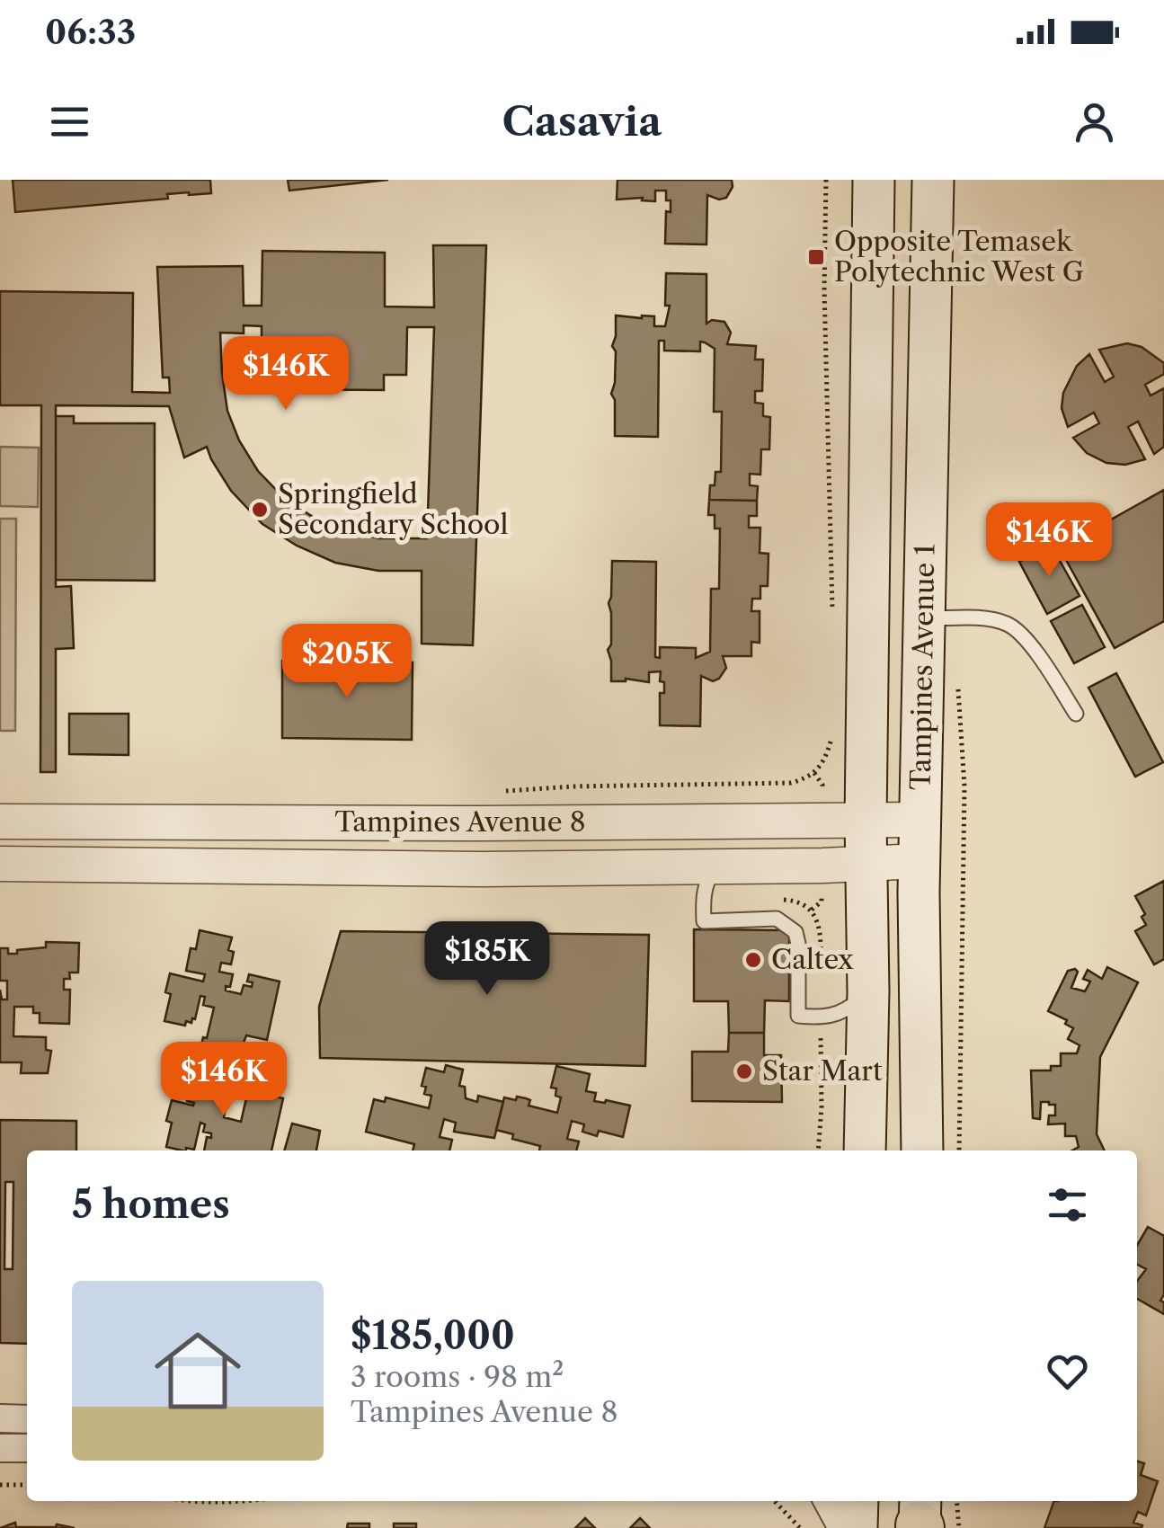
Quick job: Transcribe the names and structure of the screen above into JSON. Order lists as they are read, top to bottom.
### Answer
{
  "streets": {
    "main road": ["Tampines Avenue 1"],
    "street": ["Tampines Avenue 8"]
  },
  "crossings": [
    ["Tampines Avenue 1", "Tampines Avenue 8"]
  ],
  "places": {
    "transit": ["Opposite Temasek Polytechnic West G"],
    "other": ["Springfield Secondary School", "Caltex", "Star Mart"]
  },
  "page": {
    "status": "06:33",
    "header": "Casavia",
    "price": [
      "$146K",
      "$146K",
      "$205K",
      "$185K",
      "$146K"
    ],
    "heading": "5 homes",
    "list": [
      {
        "name": "$185,000",
        "note": "3 rooms · 98 m² · Tampines Avenue 8"
      }
    ]
  }
}
